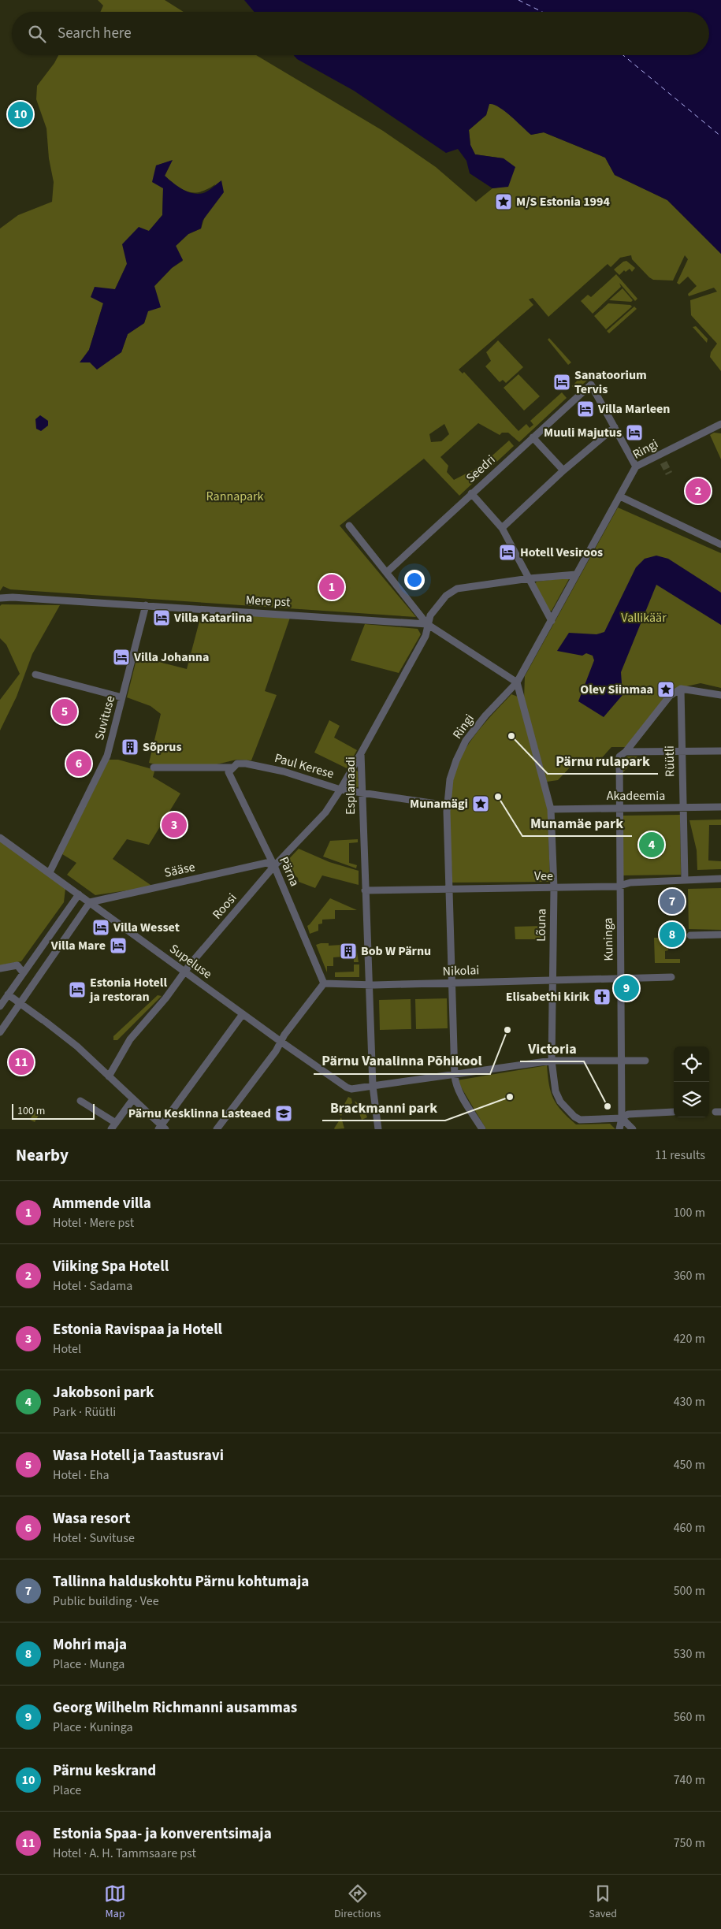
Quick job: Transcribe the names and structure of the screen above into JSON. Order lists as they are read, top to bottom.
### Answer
{
  "streets": {
    "street": [
      "Ringi",
      "Seedri",
      "Mere pst",
      "Suvituse",
      "Rüütli",
      "Paul Kerese",
      "Esplanaadi",
      "Akadeemia",
      "Sääse",
      "Pärna",
      "Vee",
      "Roosi",
      "Lõuna",
      "Kuninga",
      "Supeluse",
      "Nikolai"
    ]
  },
  "crossings": [
    ["Ringi", "Mere pst"],
    ["Ringi", "Paul Kerese"],
    ["Ringi", "Esplanaadi"],
    ["Ringi", "Vee"],
    ["Ringi", "Lõuna"],
    ["Ringi", "Supeluse"],
    ["Ringi", "Nikolai"],
    ["Mere pst", "Suvituse"],
    ["Mere pst", "Esplanaadi"],
    ["Mere pst", "Lõuna"],
    ["Suvituse", "Supeluse"],
    ["Rüütli", "Akadeemia"],
    ["Rüütli", "Vee"],
    ["Paul Kerese", "Esplanaadi"],
    ["Paul Kerese", "Pärna"],
    ["Paul Kerese", "Roosi"],
    ["Esplanaadi", "Vee"],
    ["Esplanaadi", "Roosi"],
    ["Esplanaadi", "Supeluse"],
    ["Esplanaadi", "Nikolai"],
    ["Akadeemia", "Lõuna"],
    ["Akadeemia", "Kuninga"],
    ["Sääse", "Pärna"],
    ["Sääse", "Roosi"],
    ["Sääse", "Supeluse"],
    ["Pärna", "Roosi"],
    ["Pärna", "Nikolai"],
    ["Vee", "Lõuna"],
    ["Vee", "Kuninga"],
    ["Roosi", "Supeluse"],
    ["Lõuna", "Kuninga"],
    ["Lõuna", "Supeluse"],
    ["Lõuna", "Nikolai"],
    ["Kuninga", "Supeluse"],
    ["Kuninga", "Nikolai"]
  ],
  "parks": ["Rannapark", "Vallikäär"],
  "places": {
    "place": ["M/S Estonia 1994", "Olev Siinmaa", "Munamägi"],
    "hotel": [
      "Sanatoorium Tervis",
      "Villa Marleen",
      "Muuli Majutus",
      "Hotell Vesiroos",
      "Villa Katariina",
      "Villa Johanna",
      "Villa Wesset",
      "Villa Mare",
      "Estonia Hotell ja restoran"
    ],
    "other": [
      "Pärnu rulapark",
      "Munamäe park",
      "Pärnu Vanalinna Põhikool",
      "Brackmanni park",
      "Victoria"
    ],
    "building": ["Sõprus", "Bob W Pärnu"],
    "church": ["Elisabethi kirik"],
    "school or university": ["Pärnu Kesklinna Lasteaed"]
  },
  "scale_bar": "100 m",
  "page": {
    "search": "Search here",
    "pins": [
      "10",
      "2",
      "1",
      "5",
      "6",
      "3",
      "4",
      "7",
      "8",
      "9",
      "11"
    ],
    "scale": "100 m",
    "heading": ["Nearby", "11 results"],
    "list": [
      {
        "mark": "1",
        "name": "Ammende villa",
        "note": "Hotel · Mere pst",
        "value": "100 m"
      },
      {
        "mark": "2",
        "name": "Viiking Spa Hotell",
        "note": "Hotel · Sadama",
        "value": "360 m"
      },
      {
        "mark": "3",
        "name": "Estonia Ravispaa ja Hotell",
        "note": "Hotel",
        "value": "420 m"
      },
      {
        "mark": "4",
        "name": "Jakobsoni park",
        "note": "Park · Rüütli",
        "value": "430 m"
      },
      {
        "mark": "5",
        "name": "Wasa Hotell ja Taastusravi",
        "note": "Hotel · Eha",
        "value": "450 m"
      },
      {
        "mark": "6",
        "name": "Wasa resort",
        "note": "Hotel · Suvituse",
        "value": "460 m"
      },
      {
        "mark": "7",
        "name": "Tallinna halduskohtu Pärnu kohtumaja",
        "note": "Public building · Vee",
        "value": "500 m"
      },
      {
        "mark": "8",
        "name": "Mohri maja",
        "note": "Place · Munga",
        "value": "530 m"
      },
      {
        "mark": "9",
        "name": "Georg Wilhelm Richmanni ausammas",
        "note": "Place · Kuninga",
        "value": "560 m"
      },
      {
        "mark": "10",
        "name": "Pärnu keskrand",
        "note": "Place",
        "value": "740 m"
      },
      {
        "mark": "11",
        "name": "Estonia Spaa- ja konverentsimaja",
        "note": "Hotel · A. H. Tammsaare pst",
        "value": "750 m"
      }
    ],
    "nav": ["Map", "Directions", "Saved"]
  }
}
